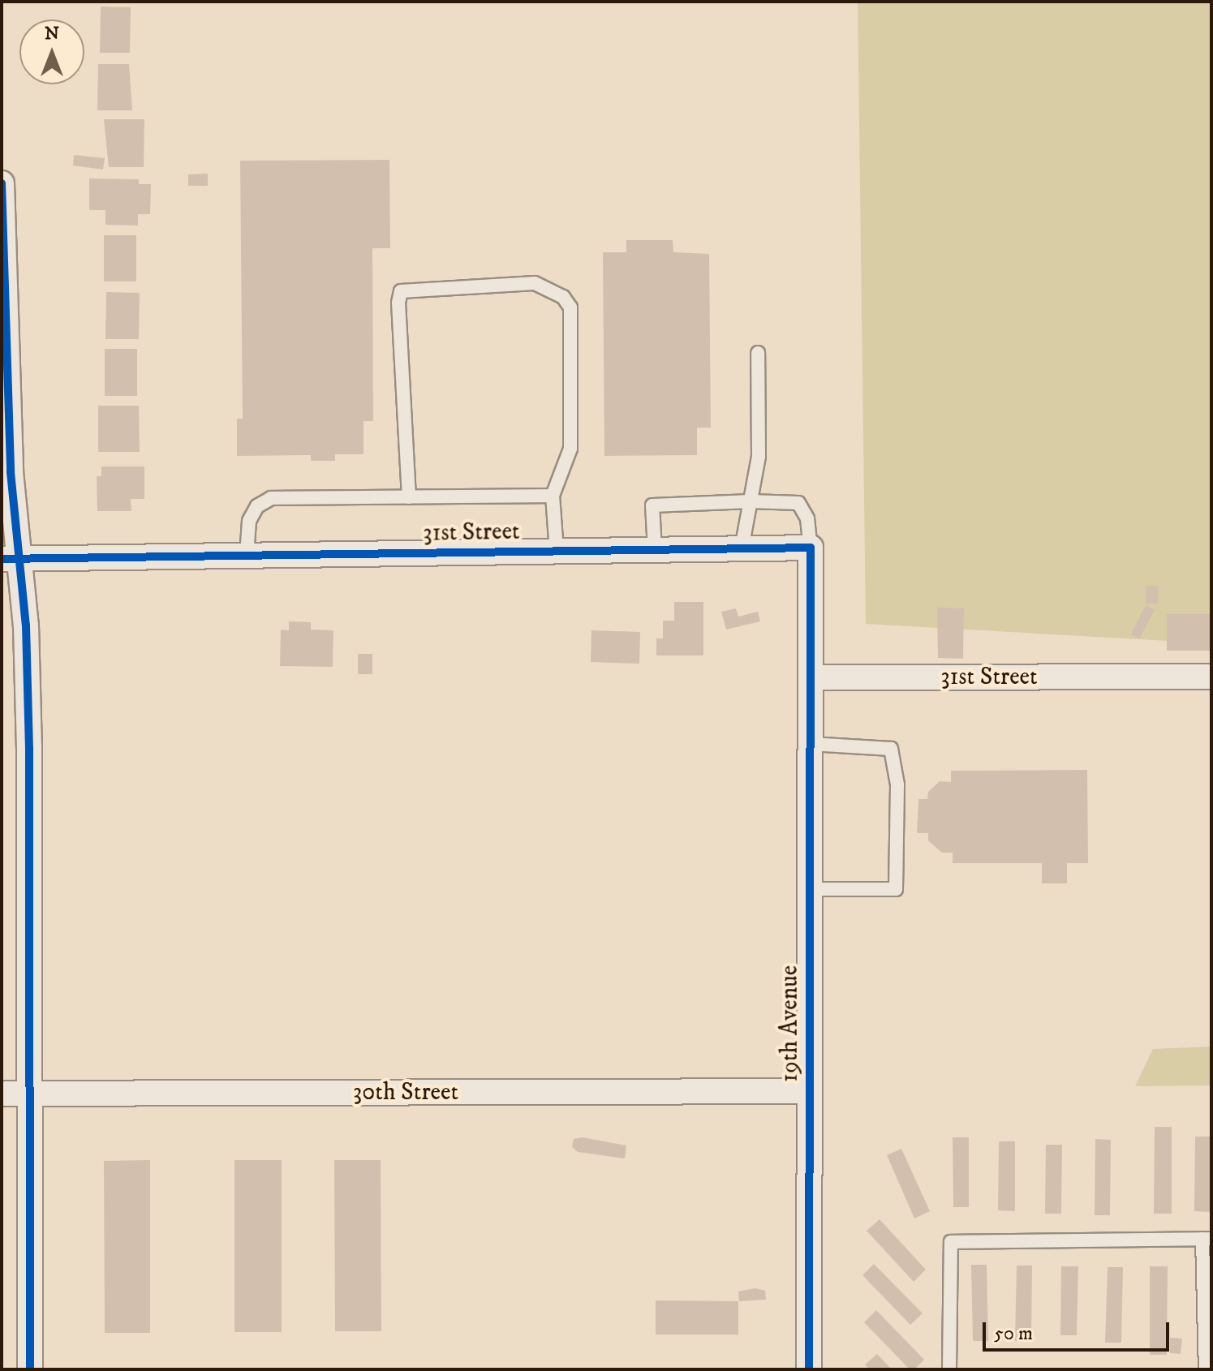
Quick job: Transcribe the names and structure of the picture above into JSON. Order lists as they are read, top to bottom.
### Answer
{
  "streets": {
    "street": ["31st Street", "19th Avenue", "30th Street"]
  },
  "crossings": [
    ["31st Street", "19th Avenue"],
    ["19th Avenue", "30th Street"]
  ],
  "scale_bar": "50 m",
  "north": "top"
}
